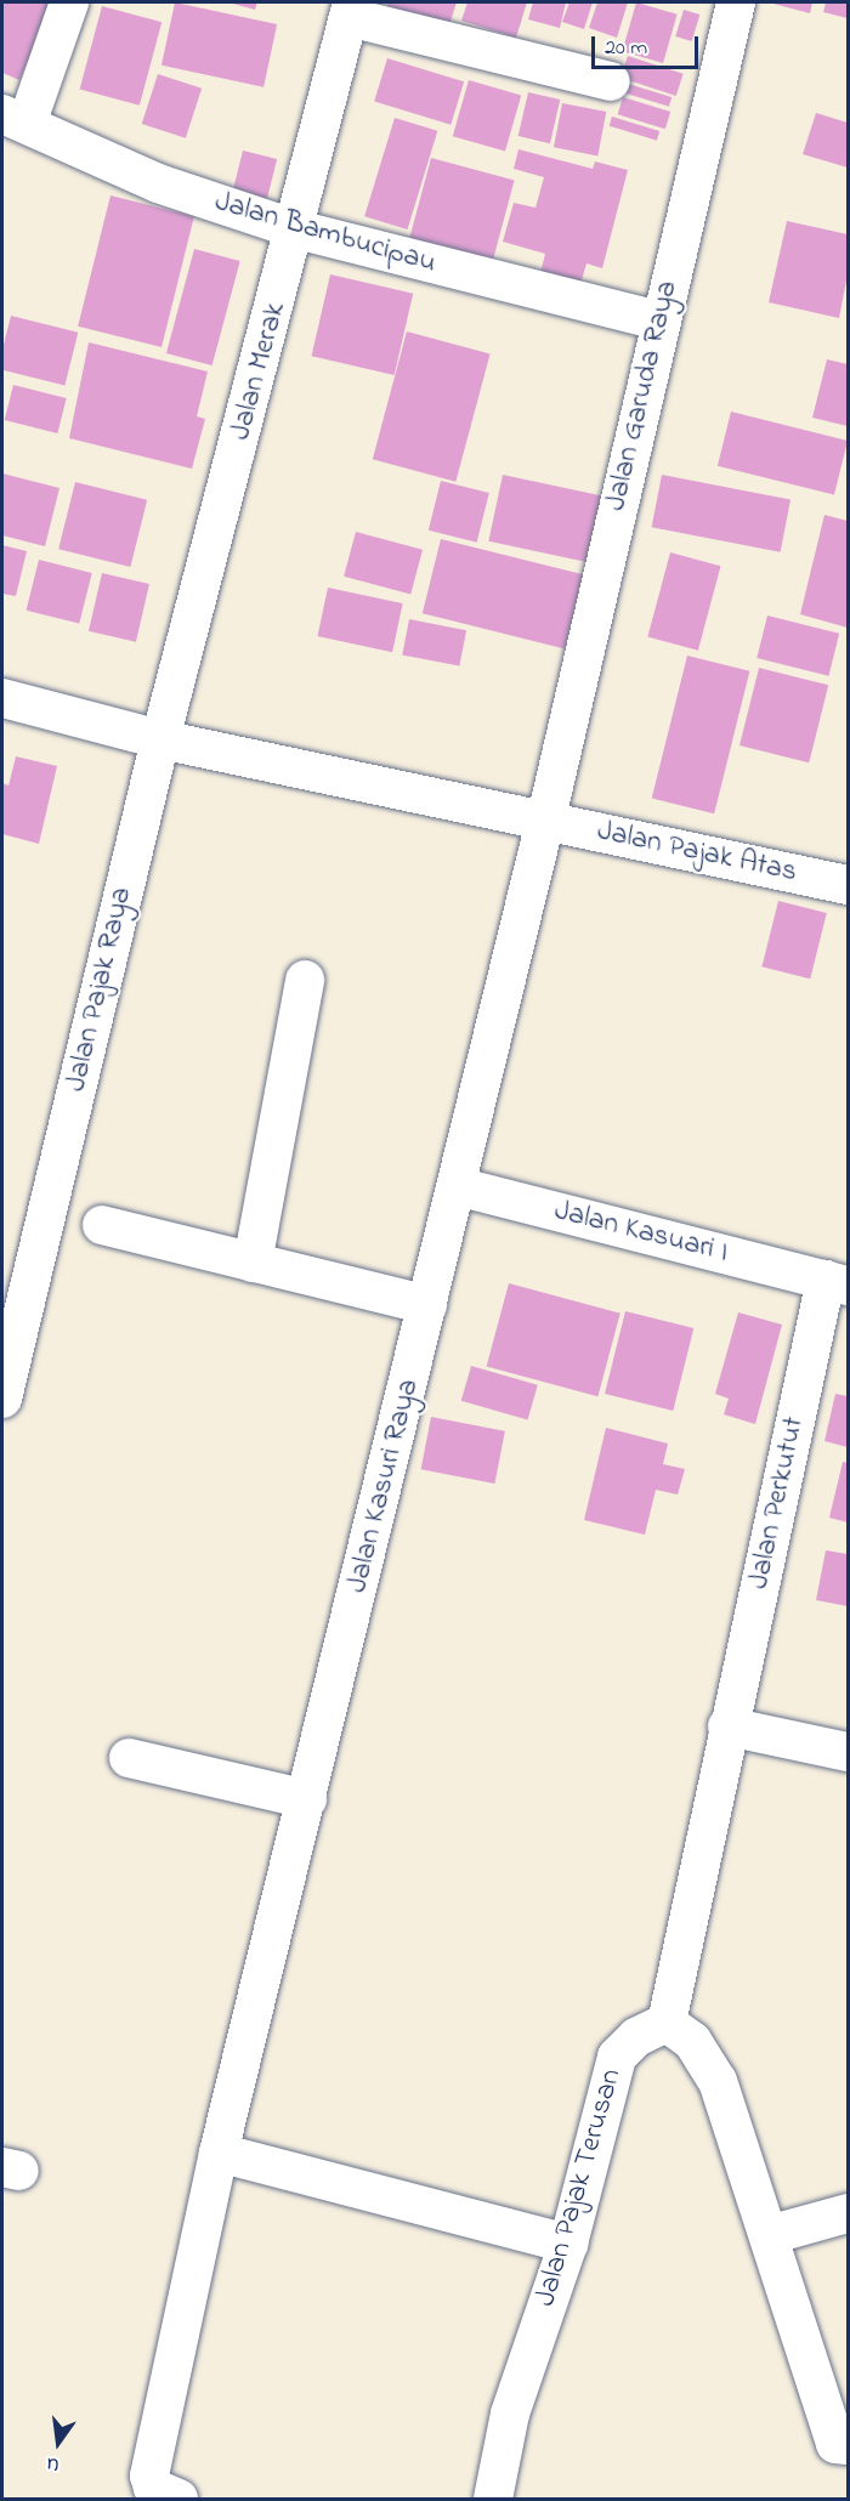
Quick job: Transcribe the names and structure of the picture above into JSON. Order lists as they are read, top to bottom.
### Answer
{
  "streets": {
    "street": [
      "Jalan Bambucipau",
      "Jalan Merak",
      "Jalan Garuda Raya",
      "Jalan Pajak Atas",
      "Jalan Pajak Raya",
      "Jalan Kasuari I",
      "Jalan Kasuri Raya",
      "Jalan Perkutut",
      "Jalan Pajak Terusan"
    ]
  },
  "crossings": [
    ["Jalan Bambucipau", "Jalan Merak"],
    ["Jalan Bambucipau", "Jalan Garuda Raya"],
    ["Jalan Merak", "Jalan Pajak Atas"],
    ["Jalan Merak", "Jalan Pajak Raya"],
    ["Jalan Garuda Raya", "Jalan Pajak Atas"],
    ["Jalan Garuda Raya", "Jalan Kasuri Raya"],
    ["Jalan Pajak Atas", "Jalan Pajak Raya"],
    ["Jalan Pajak Atas", "Jalan Kasuri Raya"],
    ["Jalan Kasuari I", "Jalan Kasuri Raya"],
    ["Jalan Kasuari I", "Jalan Perkutut"]
  ],
  "scale_bar": "20 m",
  "north": "bottom"
}
